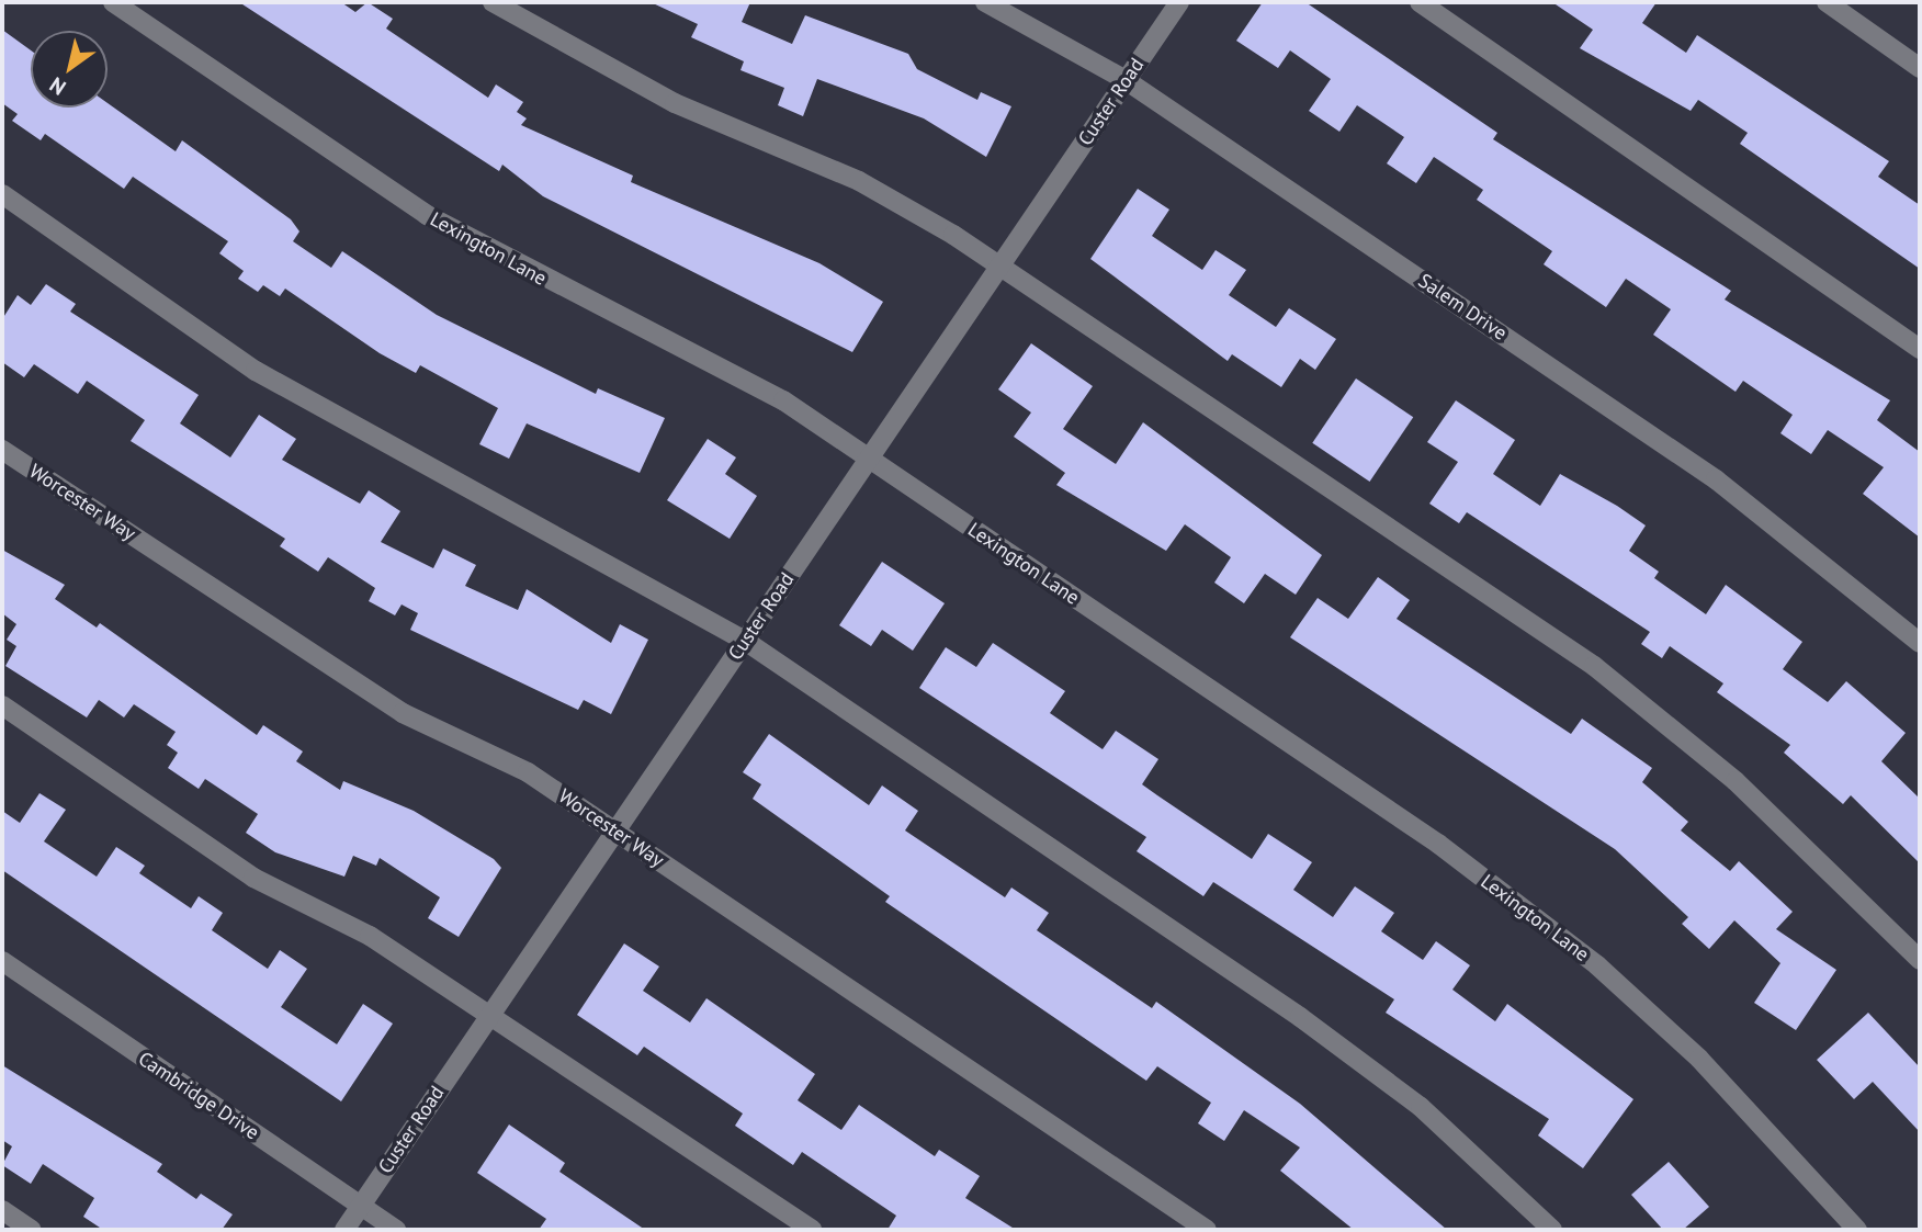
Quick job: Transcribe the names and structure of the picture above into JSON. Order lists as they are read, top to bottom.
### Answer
{
  "streets": {
    "street": [
      "Custer Road",
      "Lexington Lane",
      "Salem Drive",
      "Worcester Way",
      "Cambridge Drive"
    ]
  },
  "crossings": [
    ["Custer Road", "Lexington Lane"],
    ["Custer Road", "Salem Drive"],
    ["Custer Road", "Worcester Way"],
    ["Custer Road", "Cambridge Drive"]
  ],
  "north": "bottom left"
}
